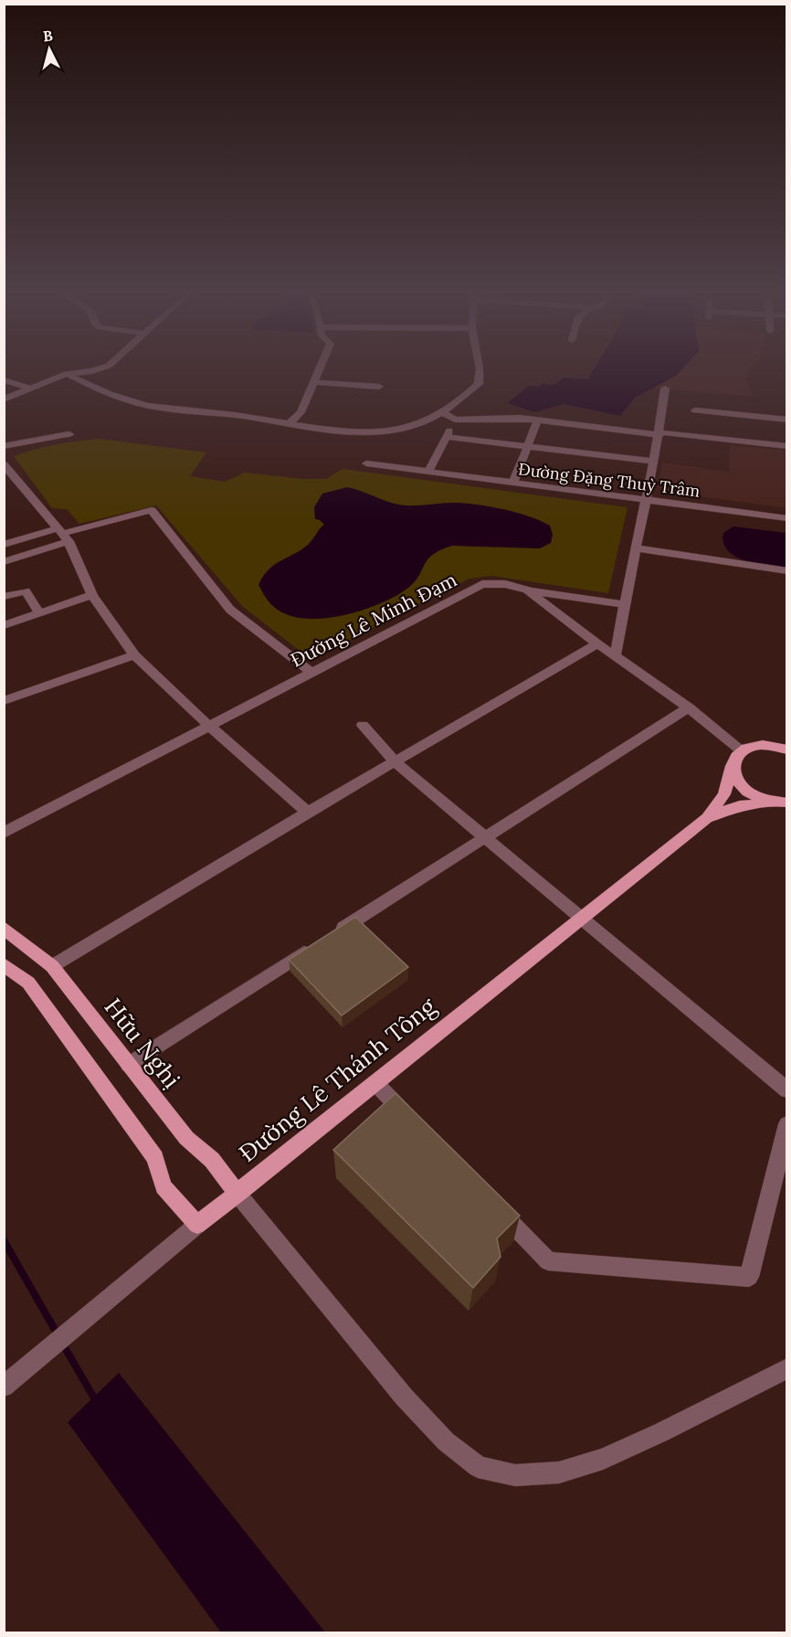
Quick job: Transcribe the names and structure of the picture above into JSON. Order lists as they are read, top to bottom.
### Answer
{
  "streets": {
    "main road": ["Hữu Nghị", "Đường Lê Thánh Tông"],
    "street": ["Đường Đặng Thuỳ Trâm", "Đường Lê Minh Đạm"]
  },
  "crossings": [
    ["Đường Lê Minh Đạm", "Đường Lê Thánh Tông"],
    ["Hữu Nghị", "Đường Lê Thánh Tông"]
  ],
  "north": "top"
}
